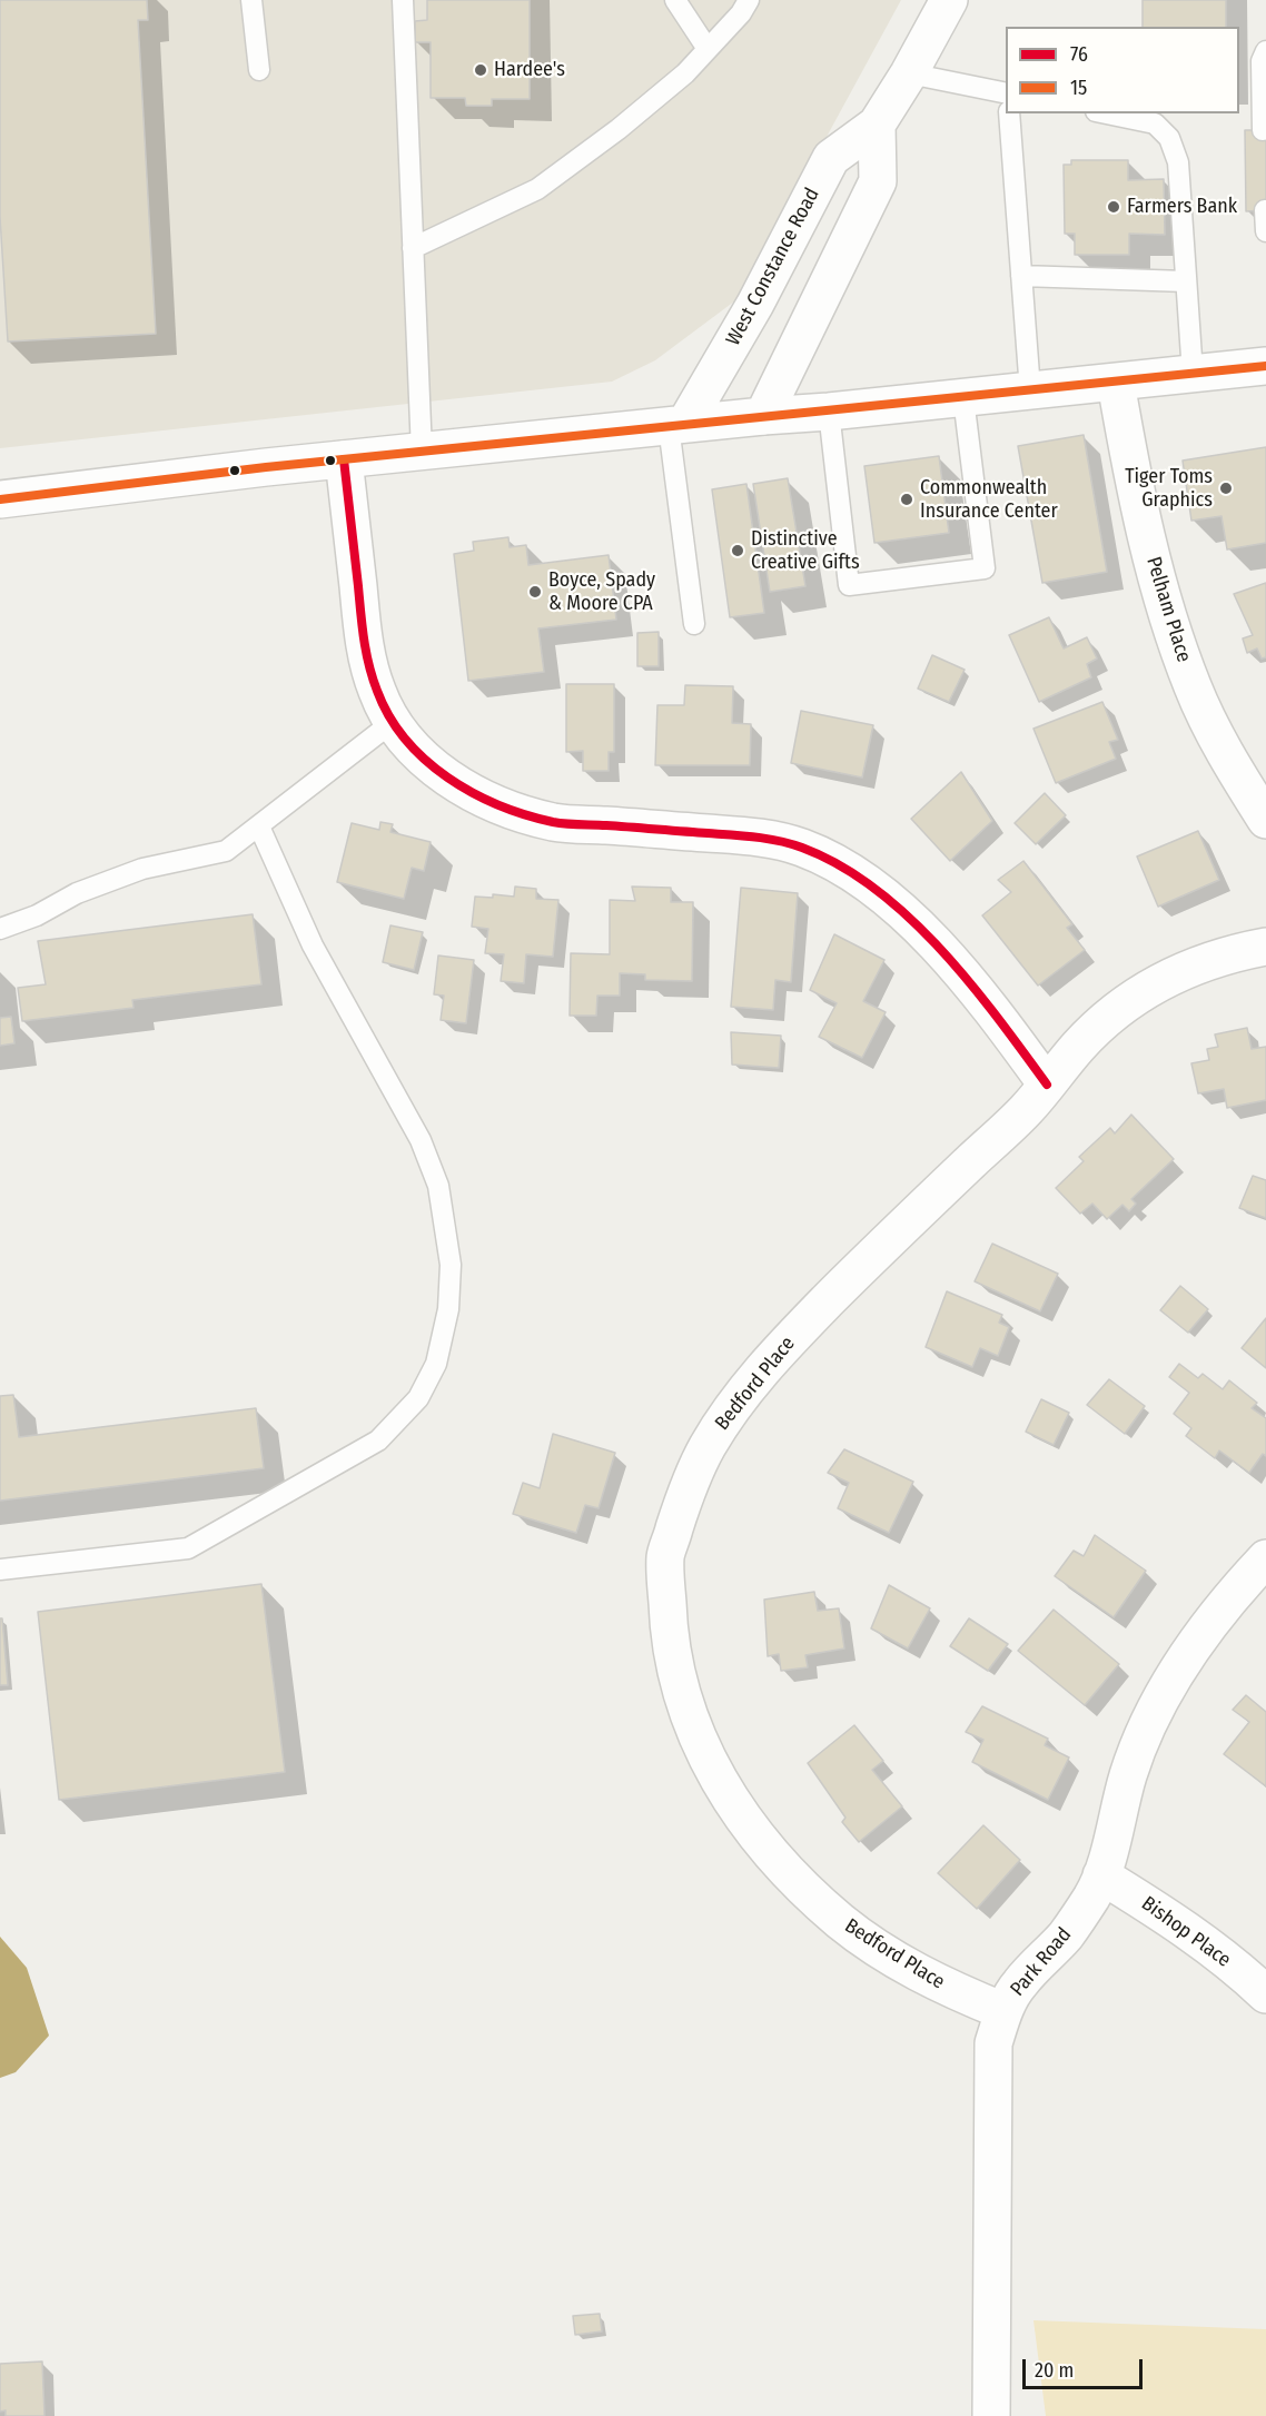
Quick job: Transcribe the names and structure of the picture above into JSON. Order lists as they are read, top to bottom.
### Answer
{
  "streets": {
    "street": [
      "West Constance Road",
      "Pelham Place",
      "Bedford Place",
      "Bishop Place",
      "Park Road"
    ]
  },
  "crossings": [
    ["Bedford Place", "Park Road"],
    ["Bishop Place", "Park Road"]
  ],
  "places": [
    "Hardee's",
    "Farmers Bank",
    "Tiger Toms Graphics",
    "Commonwealth Insurance Center",
    "Distinctive Creative Gifts",
    "Boyce, Spady & Moore CPA"
  ],
  "lines": ["transit line 15", "transit line 76"],
  "legend": ["76", "15"],
  "scale_bar": "20 m"
}
